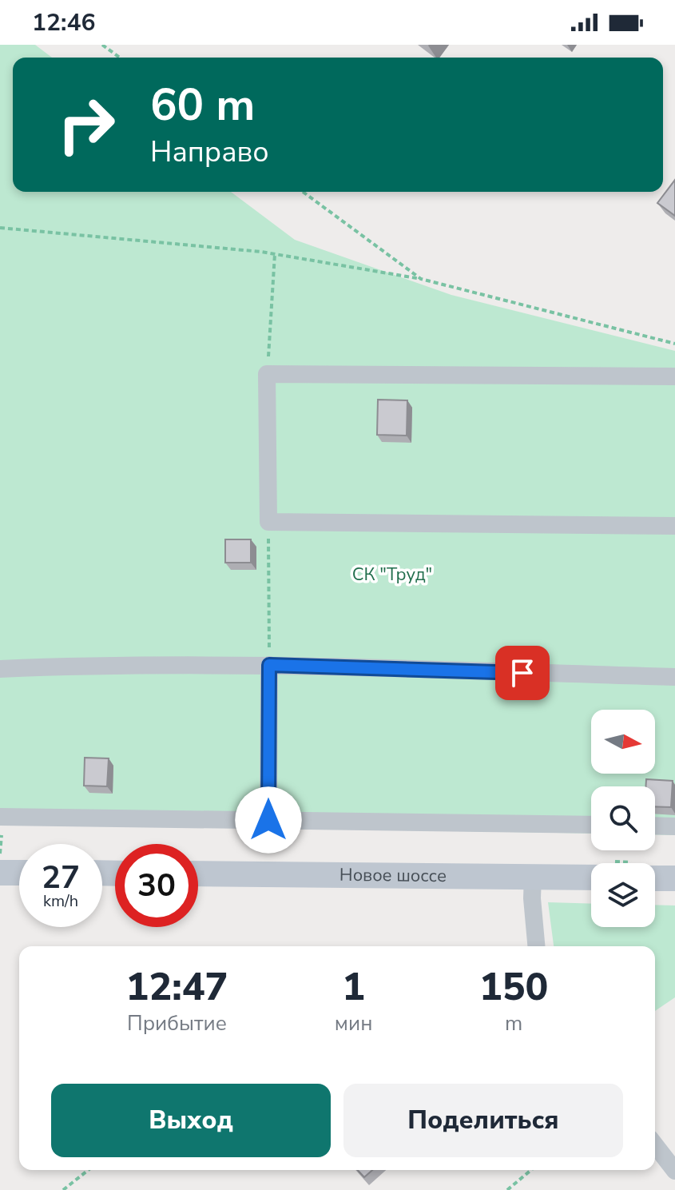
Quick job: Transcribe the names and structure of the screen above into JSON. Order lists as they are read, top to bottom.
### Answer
{
  "streets": {
    "main road": ["Новое шоссе"]
  },
  "parks": ["СК \"Труд\""],
  "north": "right",
  "page": {
    "status": "12:46",
    "turn": ["60 m", "Направо"],
    "speed": "27 km/h",
    "limit": "30",
    "eta": [
      "12:47",
      "Прибытие",
      "1",
      "мин",
      "150",
      "m"
    ],
    "buttons": ["Выход", "Поделиться"]
  }
}
